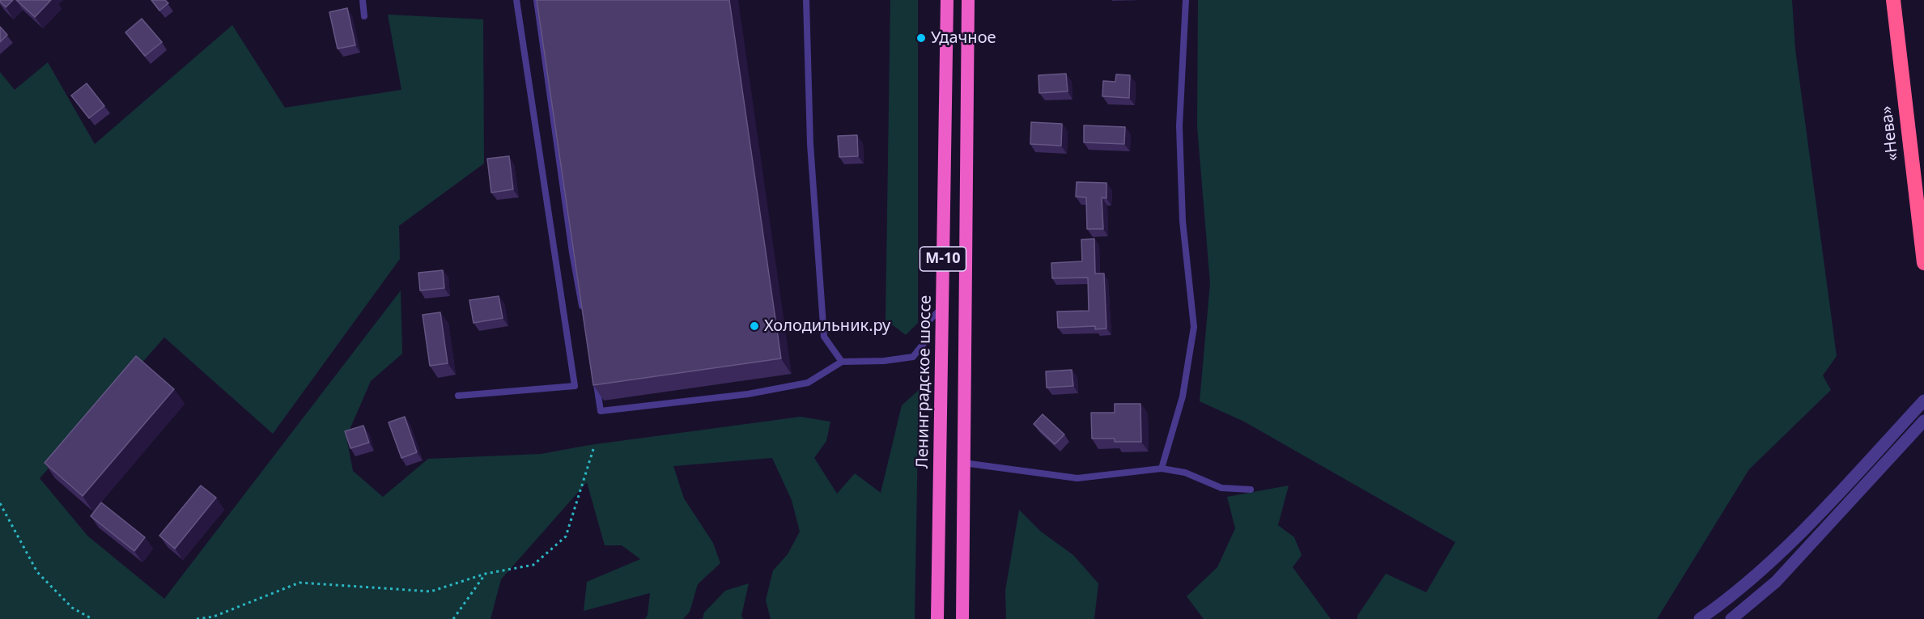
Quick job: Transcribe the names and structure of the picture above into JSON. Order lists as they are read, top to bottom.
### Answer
{
  "streets": {
    "highway": ["«Нева»", "М-10", "Ленинградское шоссе"]
  },
  "places": ["Удачное", "Холодильник.ру"]
}
